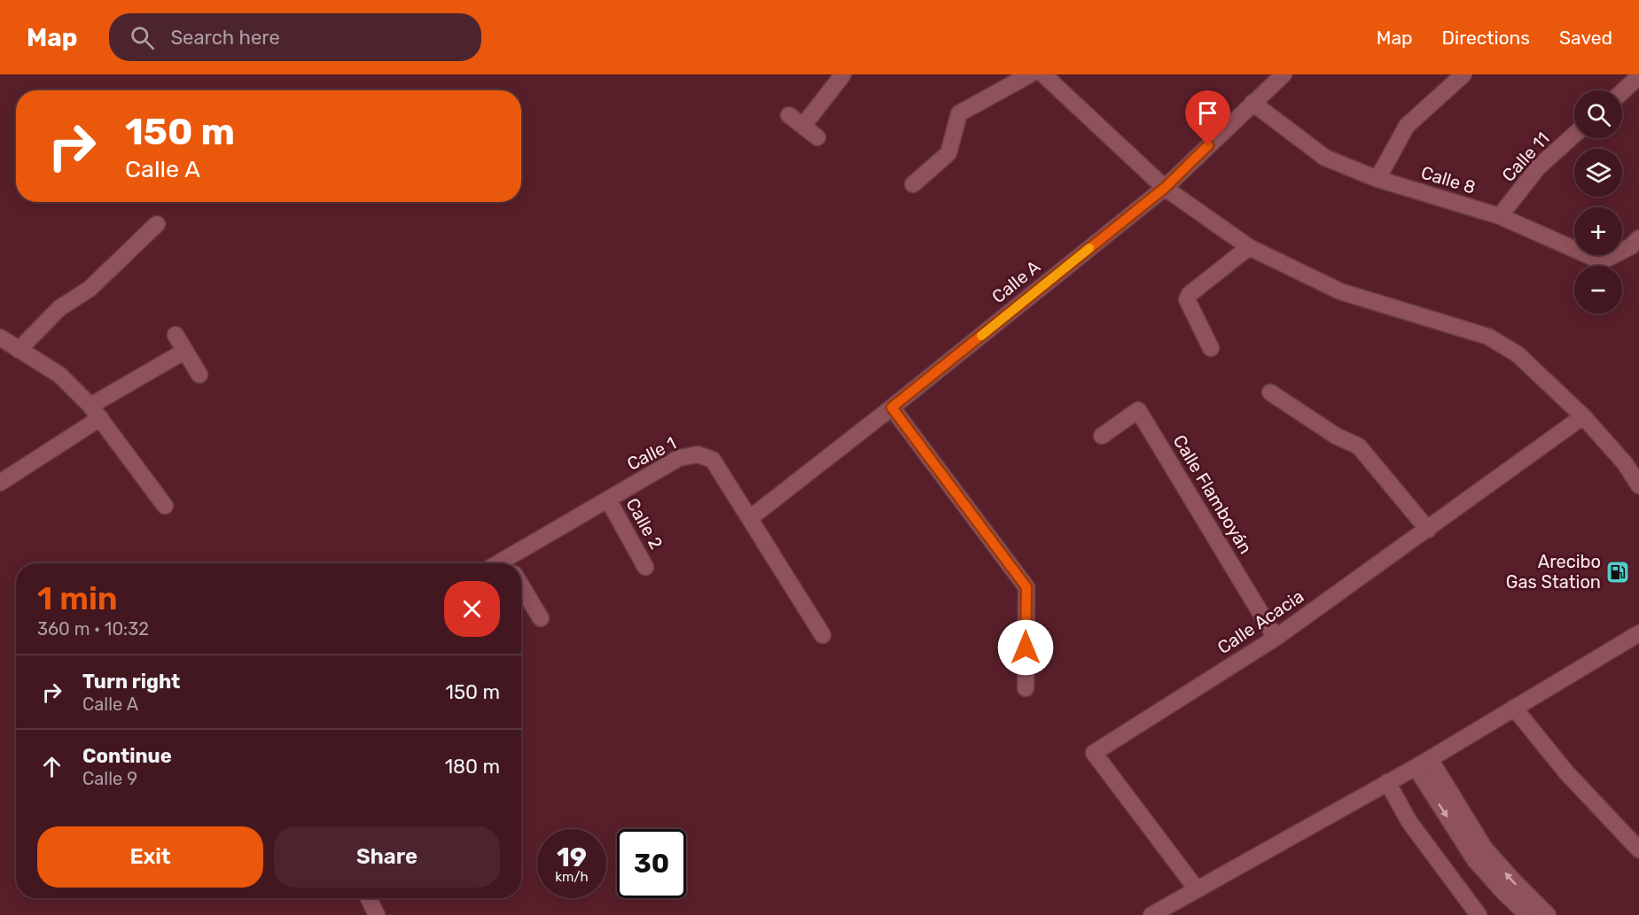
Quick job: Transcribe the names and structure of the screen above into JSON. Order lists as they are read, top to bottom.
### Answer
{
  "streets": {
    "street": [
      "Calle 11",
      "Calle 8",
      "Calle A",
      "Calle 1",
      "Calle Flamboyán",
      "Calle 2",
      "Calle Acacia"
    ]
  },
  "crossings": [
    ["Calle 11", "Calle 8"],
    ["Calle 8", "Calle A"],
    ["Calle A", "Calle 1"],
    ["Calle 1", "Calle 2"],
    ["Calle Flamboyán", "Calle Acacia"]
  ],
  "places": {
    "fuel station": ["Arecibo Gas Station"]
  },
  "page": {
    "header": "Map",
    "search": "Search here",
    "nav": ["Map", "Directions", "Saved"],
    "map_buttons": ["+", "−"],
    "turn": ["150 m", "Calle A"],
    "heading": ["1 min", "360 m · 10:32"],
    "list": [
      {
        "name": "Turn right",
        "note": "Calle A",
        "value": "150 m"
      },
      {
        "name": "Continue",
        "note": "Calle 9",
        "value": "180 m"
      }
    ],
    "buttons": ["Exit", "Share"],
    "speed": "19 km/h",
    "limit": "30"
  }
}
